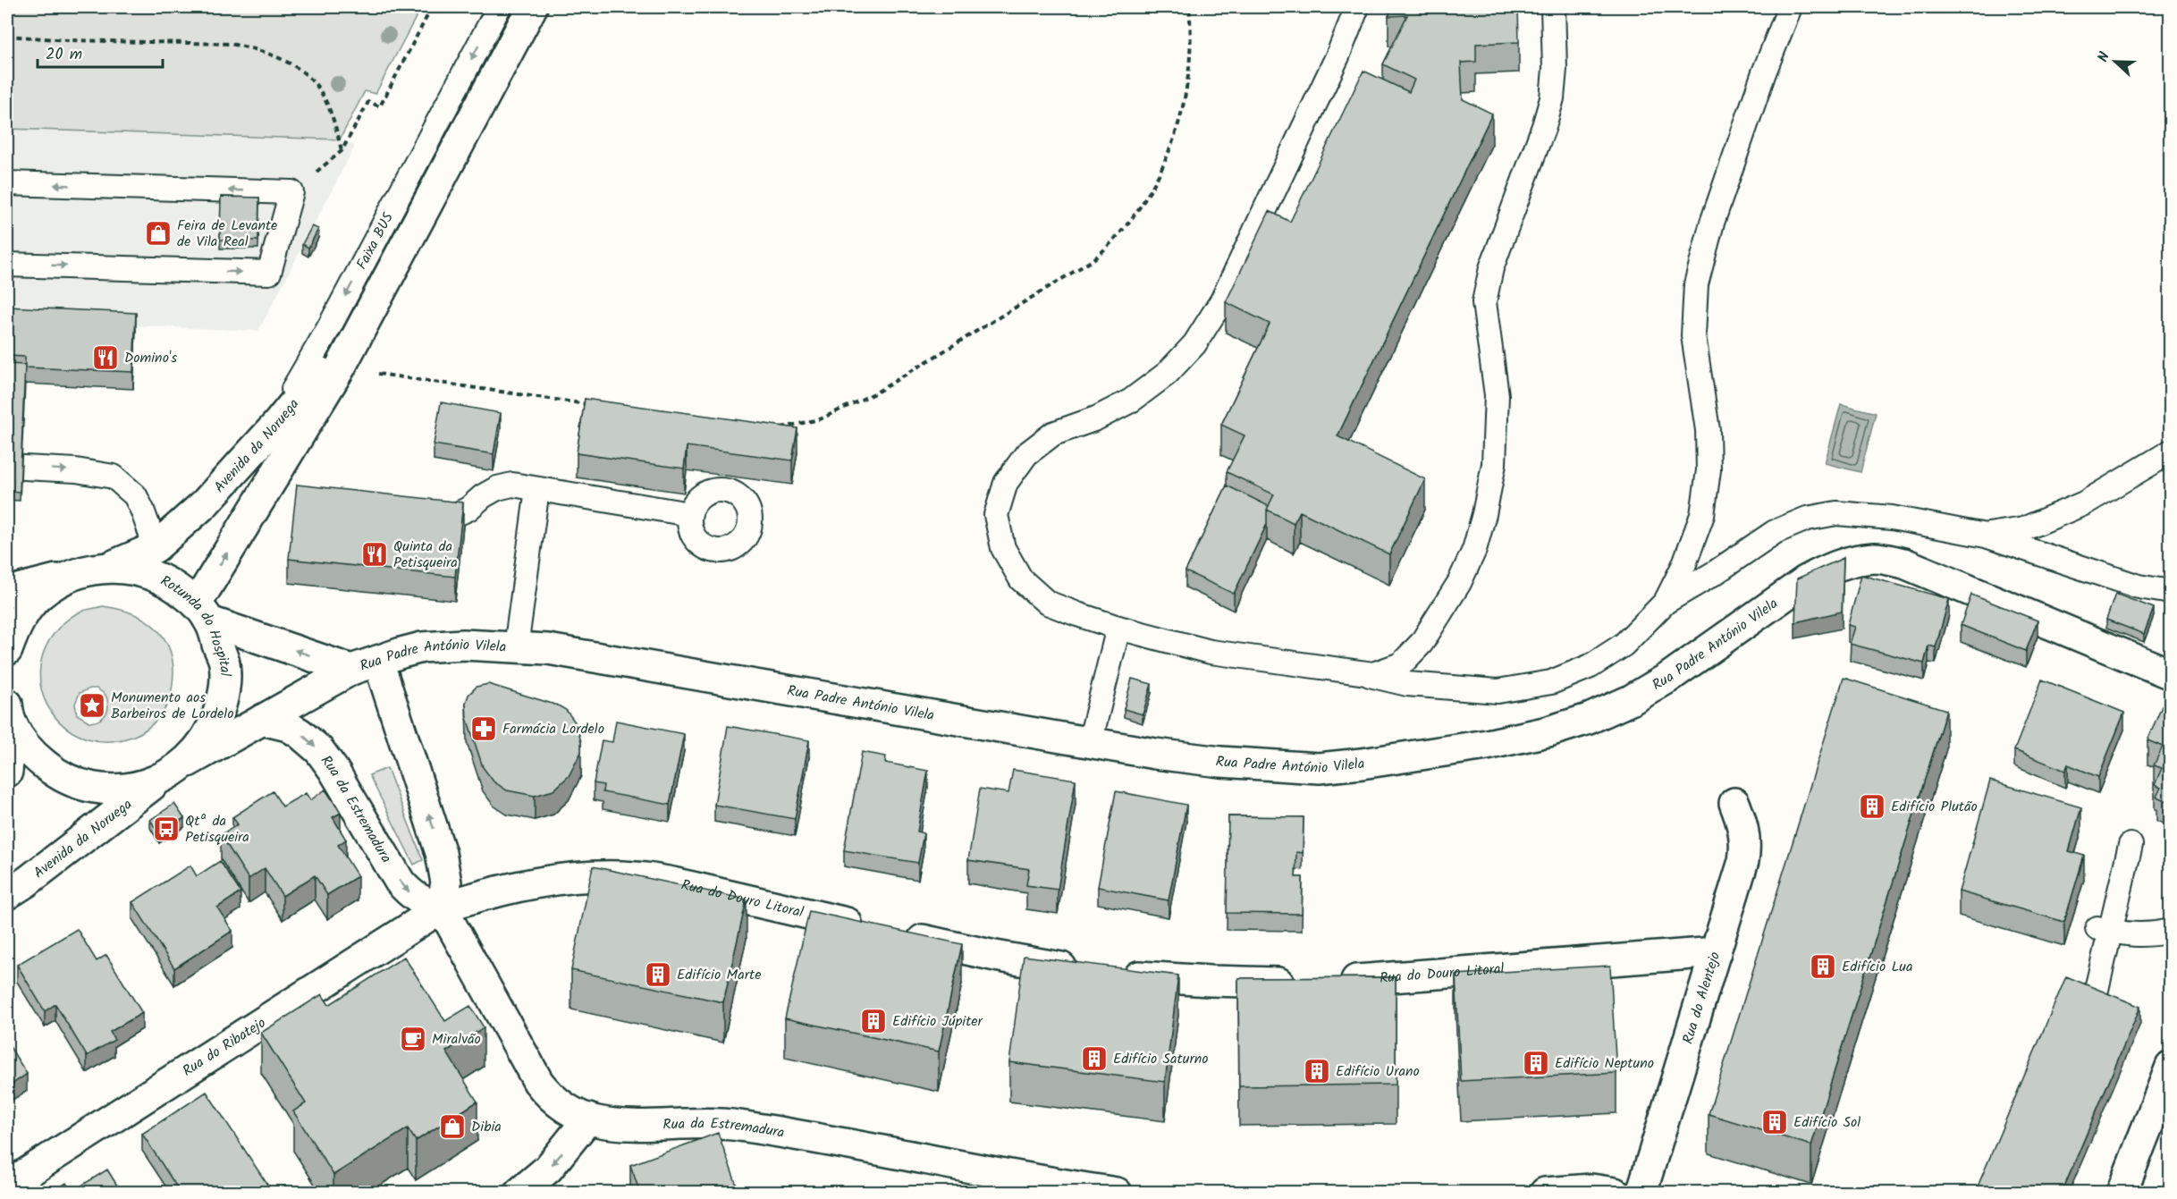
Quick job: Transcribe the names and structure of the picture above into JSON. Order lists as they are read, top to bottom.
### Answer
{
  "streets": {
    "street": [
      "Avenida da Noruega",
      "Rotunda do Hospital",
      "Rua Padre António Vilela",
      "Rua da Estremadura",
      "Rua do Douro Litoral",
      "Rua do Alentejo",
      "Rua do Ribatejo"
    ],
    "lane": ["Faixa BUS"]
  },
  "crossings": [
    ["Faixa BUS", "Avenida da Noruega"],
    ["Avenida da Noruega", "Rotunda do Hospital"],
    ["Avenida da Noruega", "Rua Padre António Vilela"],
    ["Rotunda do Hospital", "Rua Padre António Vilela"],
    ["Rua Padre António Vilela", "Rua da Estremadura"],
    ["Rua da Estremadura", "Rua do Douro Litoral"],
    ["Rua da Estremadura", "Rua do Ribatejo"],
    ["Rua do Douro Litoral", "Rua do Alentejo"],
    ["Rua do Douro Litoral", "Rua do Ribatejo"]
  ],
  "one_way": ["Faixa BUS"],
  "places": {
    "shop": ["Feira de Levante de Vila Real", "Dibia"],
    "restaurant": ["Domino's", "Quinta da Petisqueira"],
    "place": ["Monumento aos Barbeiros de Lordelo"],
    "pharmacy": ["Farmácia Lordelo"],
    "building": [
      "Edifício Plutão",
      "Edifício Lua",
      "Edifício Marte",
      "Edifício Júpiter",
      "Edifício Saturno",
      "Edifício Neptuno",
      "Edifício Urano",
      "Edifício Sol"
    ],
    "bus stop": ["Qtª da Petisqueira"],
    "cafe": ["Miralvão"]
  },
  "scale_bar": "20 m",
  "north": "left"
}
